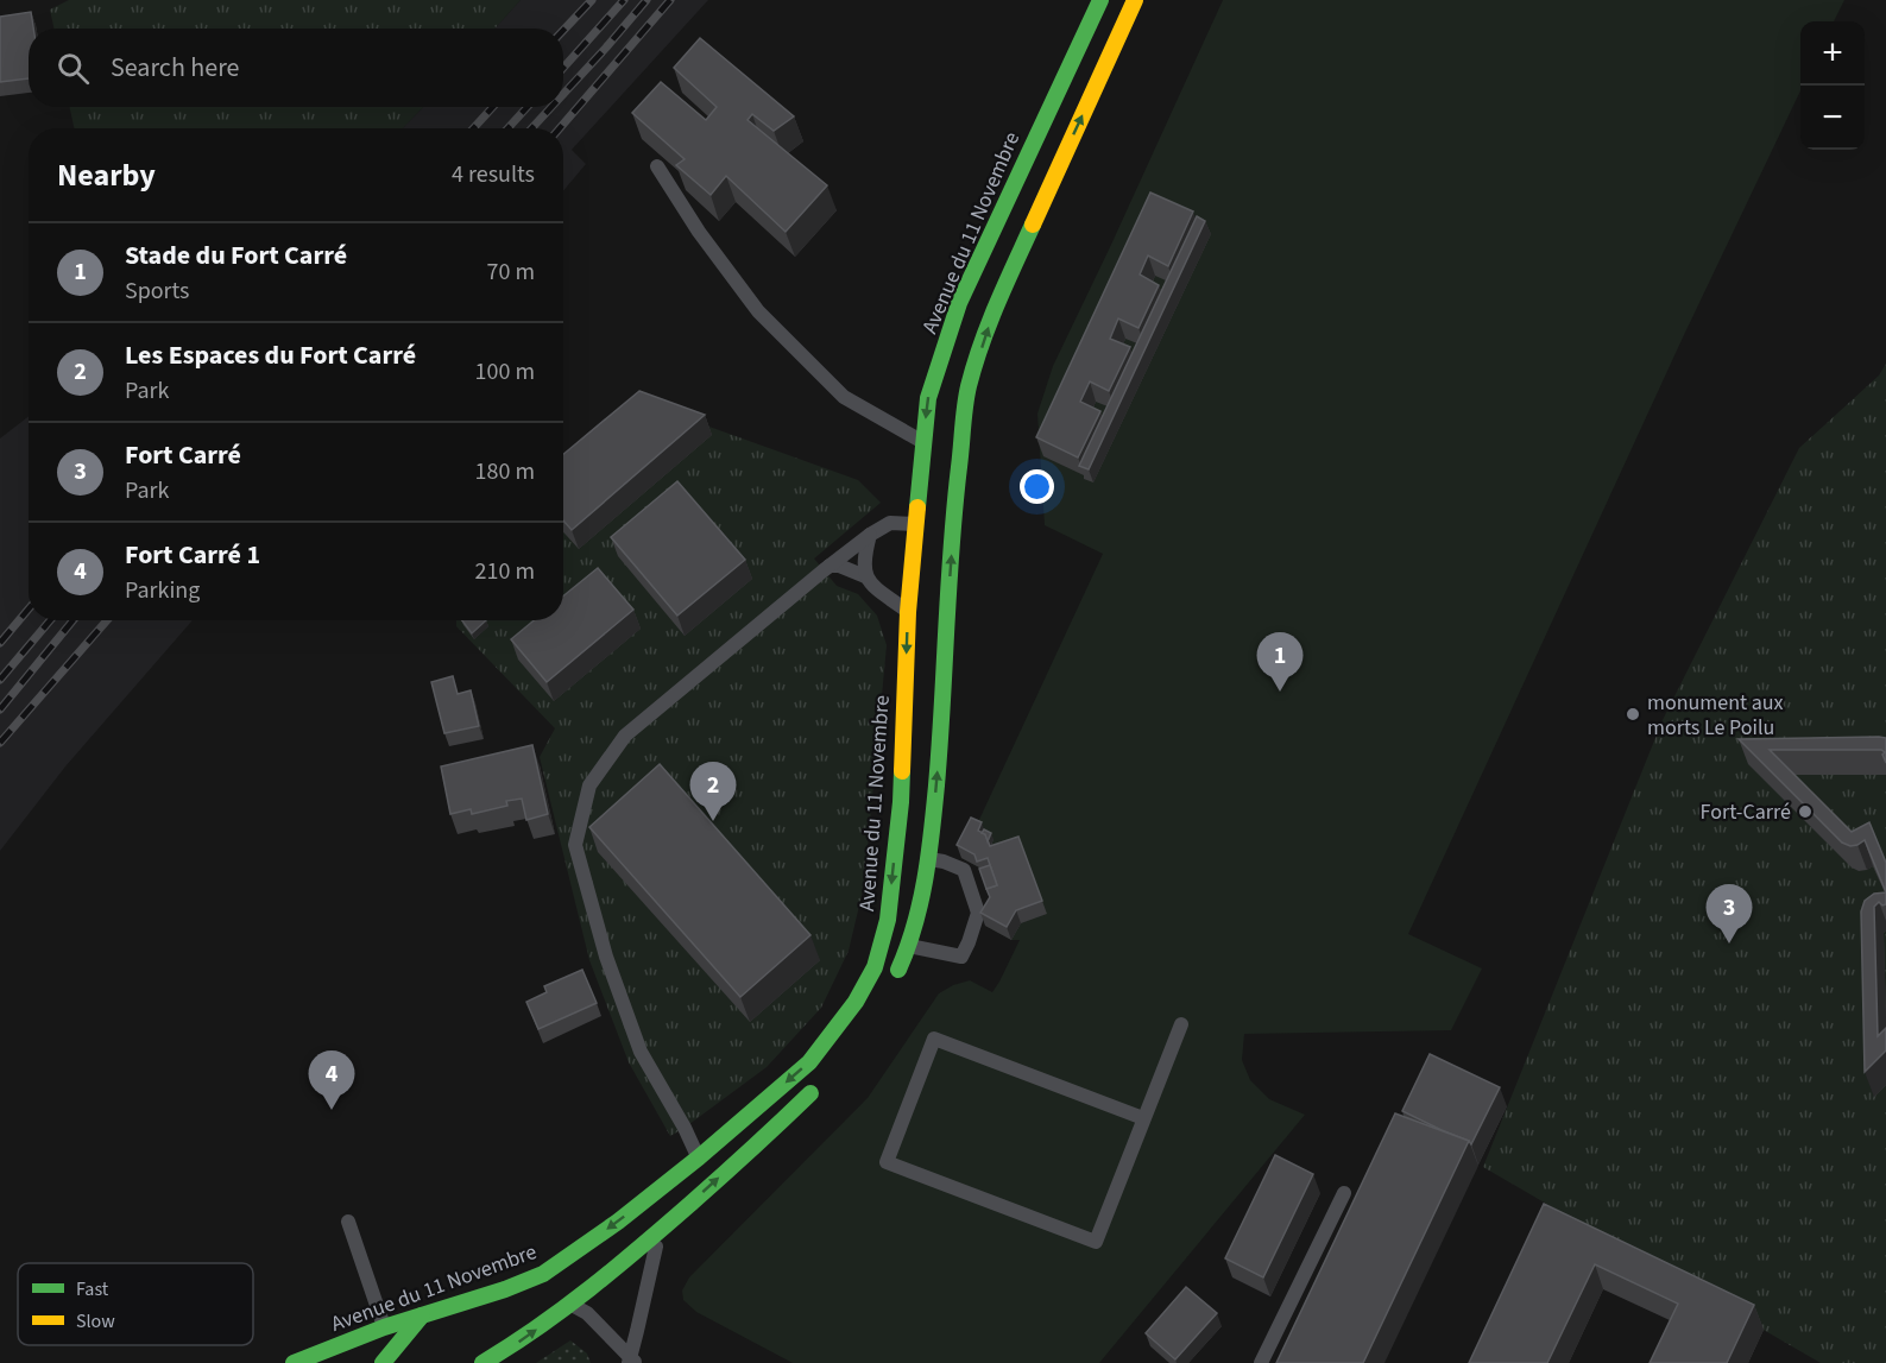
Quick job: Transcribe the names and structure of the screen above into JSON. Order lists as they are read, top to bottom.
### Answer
{
  "streets": {
    "main road": ["Avenue du 11 Novembre"]
  },
  "places": ["monument aux morts Le Poilu", "Fort-Carré"],
  "legend": ["Fast", "Slow"],
  "page": {
    "map_buttons": ["+", "−"],
    "search": "Search here",
    "heading": ["Nearby", "4 results"],
    "list": [
      {
        "mark": "1",
        "name": "Stade du Fort Carré",
        "note": "Sports",
        "value": "70 m"
      },
      {
        "mark": "2",
        "name": "Les Espaces du Fort Carré",
        "note": "Park",
        "value": "100 m"
      },
      {
        "mark": "3",
        "name": "Fort Carré",
        "note": "Park",
        "value": "180 m"
      },
      {
        "mark": "4",
        "name": "Fort Carré 1",
        "note": "Parking",
        "value": "210 m"
      }
    ],
    "pins": [
      "1",
      "2",
      "3",
      "4"
    ]
  }
}
